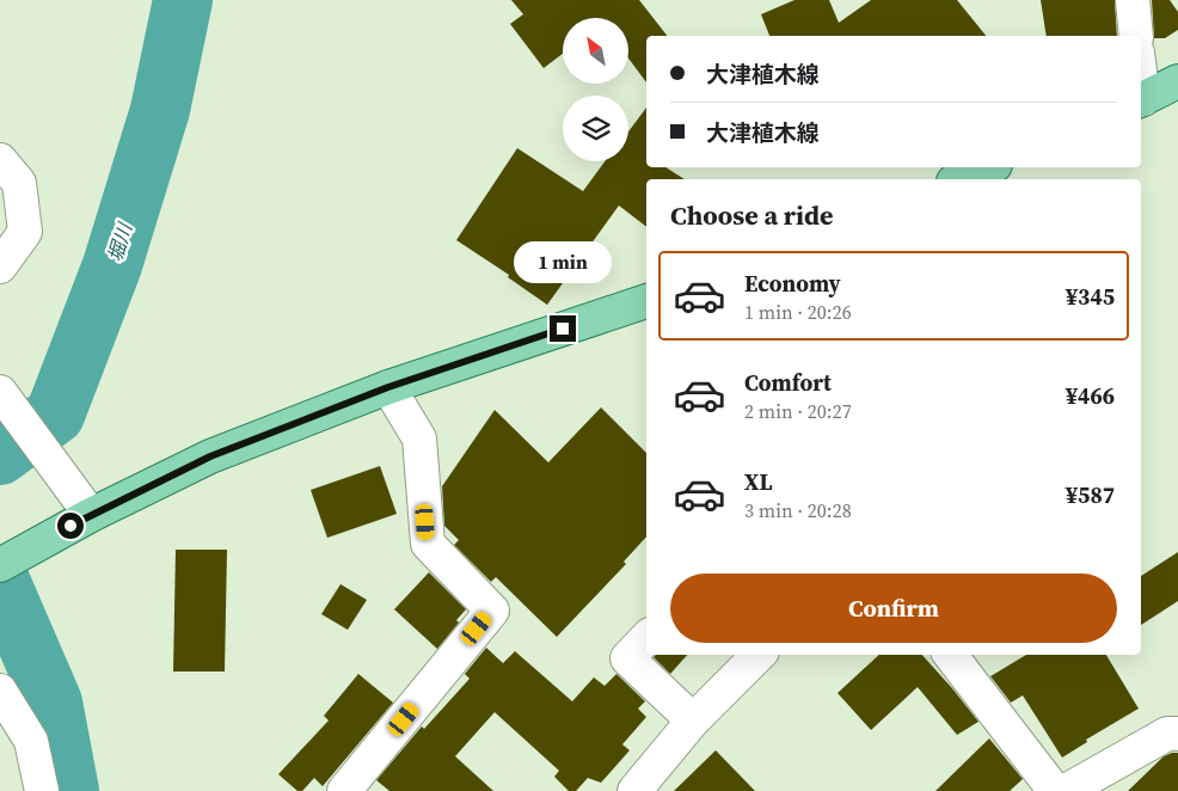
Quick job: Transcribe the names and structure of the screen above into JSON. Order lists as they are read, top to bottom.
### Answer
{
  "water": ["堀川"],
  "north": "top left",
  "page": {
    "banner": ["大津植木線", "大津植木線"],
    "heading": "Choose a ride",
    "bubble": "1 min",
    "list": [
      {
        "name": "Economy",
        "note": "1 min · 20:26",
        "value": "¥345"
      },
      {
        "name": "Comfort",
        "note": "2 min · 20:27",
        "value": "¥466"
      },
      {
        "name": "XL",
        "note": "3 min · 20:28",
        "value": "¥587"
      }
    ],
    "buttons": "Confirm"
  }
}
